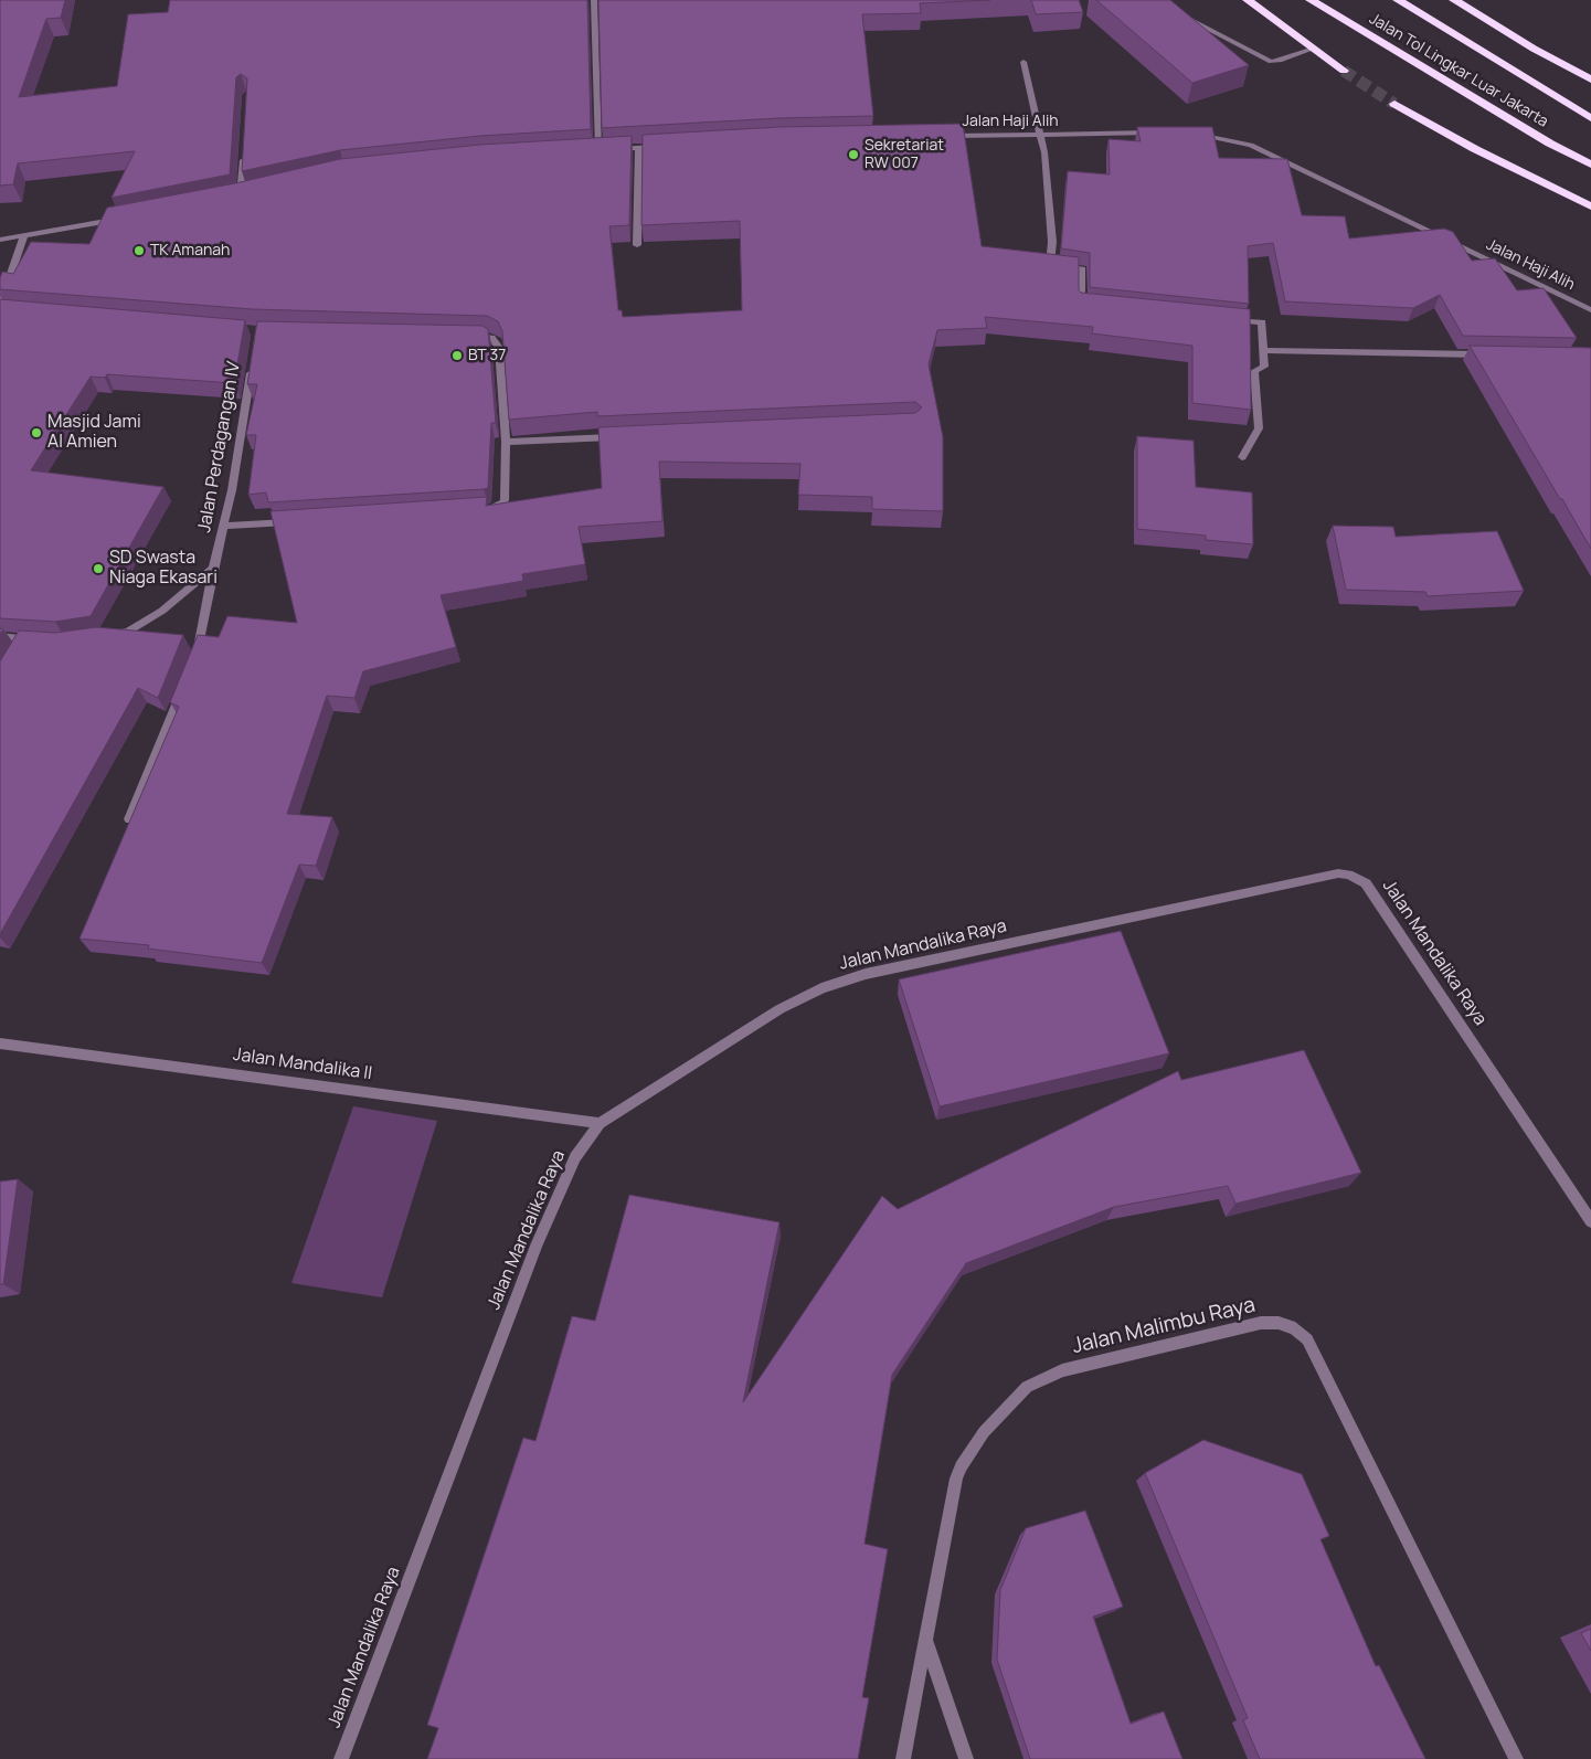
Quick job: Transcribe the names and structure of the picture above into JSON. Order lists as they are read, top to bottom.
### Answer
{
  "streets": {
    "highway": ["Jalan Tol Lingkar Luar Jakarta"],
    "street": [
      "Jalan Haji Alih",
      "Jalan Perdagangan IV",
      "Jalan Mandalika Raya",
      "Jalan Mandalika II",
      "Jalan Malimbu Raya"
    ]
  },
  "crossings": [
    ["Jalan Mandalika Raya", "Jalan Mandalika II"]
  ],
  "places": [
    "Sekretariat RW 007",
    "TK Amanah",
    "BT 37",
    "Masjid Jami Al Amien",
    "SD Swasta Niaga Ekasari"
  ]
}
